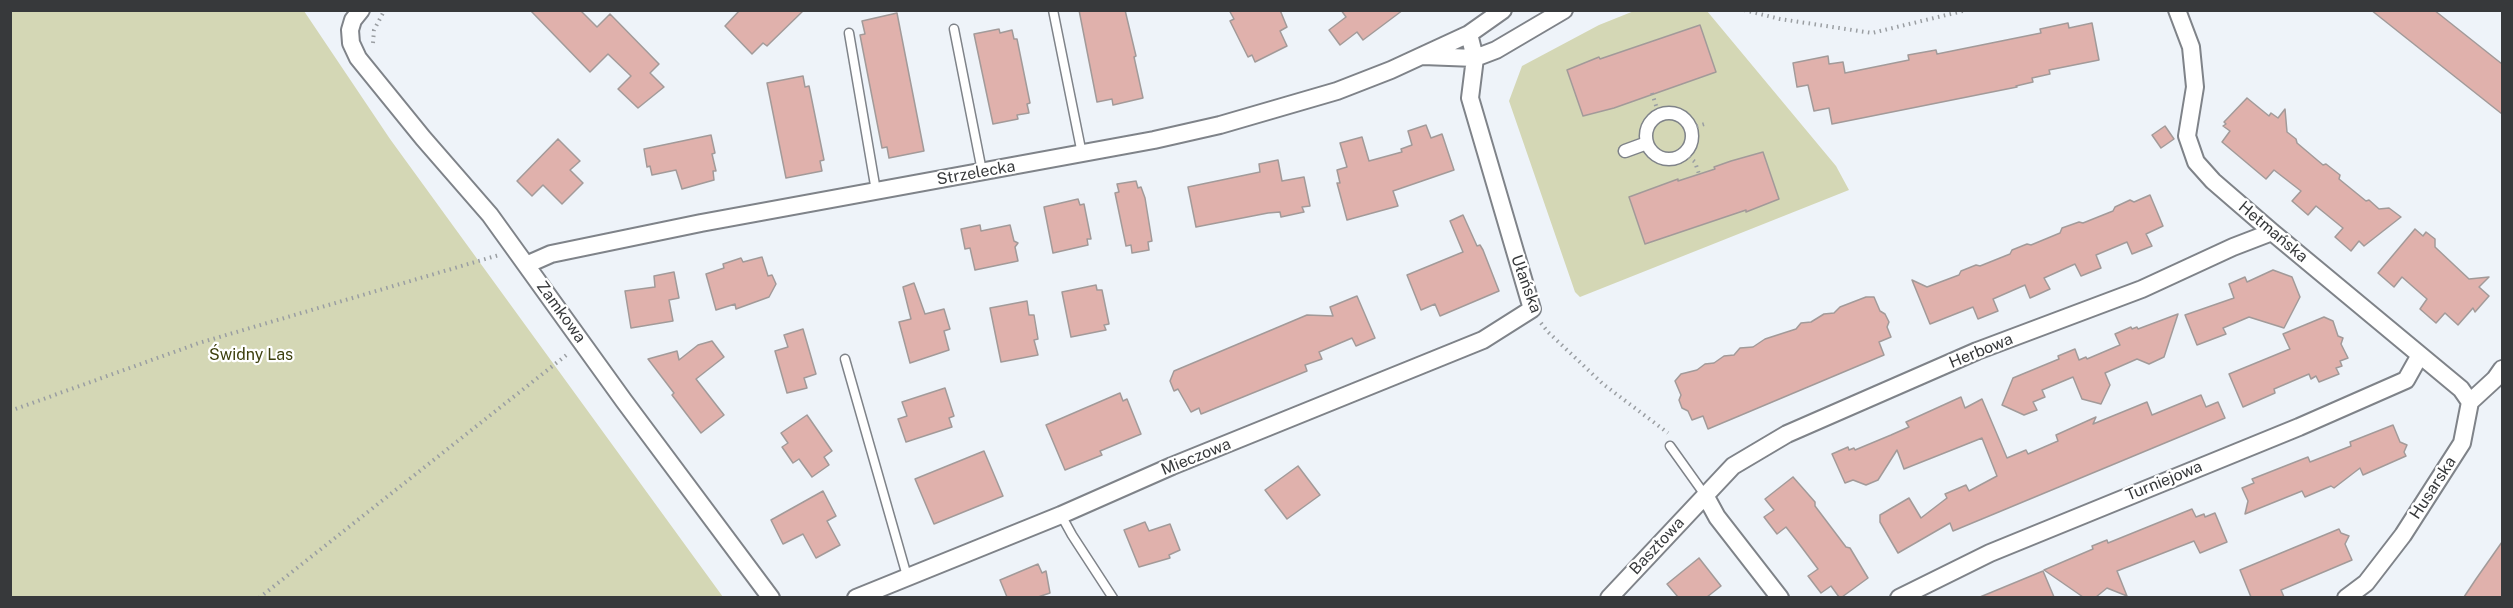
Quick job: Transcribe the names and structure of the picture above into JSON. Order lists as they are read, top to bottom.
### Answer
{
  "streets": {
    "street": [
      "Strzelecka",
      "Hetmańska",
      "Ułańska",
      "Zamkowa",
      "Herbowa",
      "Mieczowa",
      "Turniejowa",
      "Husarska",
      "Basztowa"
    ]
  },
  "crossings": [
    ["Strzelecka", "Ułańska"],
    ["Strzelecka", "Zamkowa"],
    ["Hetmańska", "Herbowa"],
    ["Hetmańska", "Turniejowa"],
    ["Hetmańska", "Husarska"],
    ["Ułańska", "Mieczowa"],
    ["Herbowa", "Basztowa"]
  ],
  "parks": ["Świdny Las"]
}
